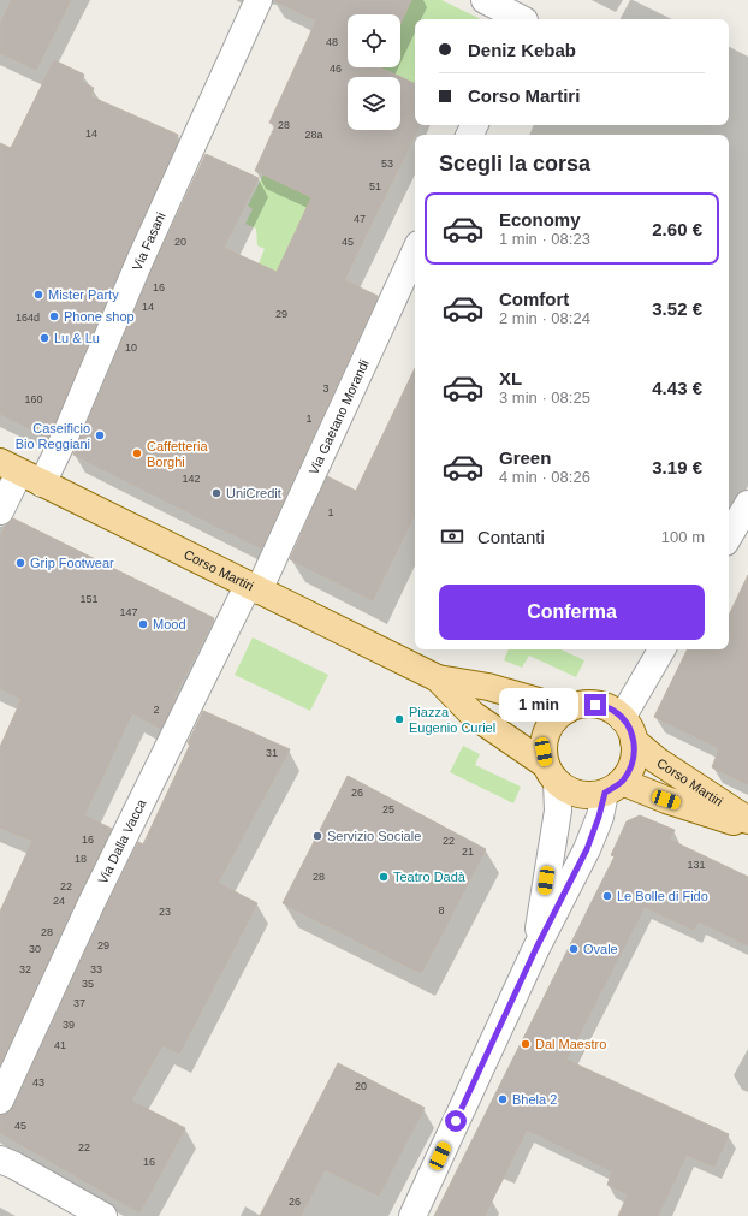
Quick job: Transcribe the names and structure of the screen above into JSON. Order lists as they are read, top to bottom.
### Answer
{
  "streets": {
    "main road": ["Corso Martiri"],
    "street": ["Via Fasani", "Via Gaetano Morandi", "Via Dalla Vacca"]
  },
  "crossings": [
    ["Via Fasani", "Corso Martiri"],
    ["Via Gaetano Morandi", "Corso Martiri"],
    ["Via Gaetano Morandi", "Via Dalla Vacca"],
    ["Corso Martiri", "Via Dalla Vacca"]
  ],
  "places": [
    "Mister Party",
    "Phone shop",
    "Lu & Lu",
    "Caseificio Bio Reggiani",
    "Caffetteria Borghi",
    "UniCredit",
    "Grip Footwear",
    "Mood",
    "Piazza Eugenio Curiel",
    "Servizio Sociale",
    "Teatro Dadà",
    "Le Bolle di Fido",
    "Ovale",
    "Dal Maestro",
    "Bhela 2"
  ],
  "house_numbers": [
    "48",
    "46",
    "28",
    "14",
    "28a",
    "53",
    "51",
    "47",
    "20",
    "45",
    "16",
    "14",
    "29",
    "164d",
    "10",
    "3",
    "160",
    "1",
    "142",
    "1",
    "151",
    "147",
    "2",
    "31",
    "26",
    "25",
    "16",
    "22",
    "21",
    "18",
    "131",
    "28",
    "22",
    "24",
    "8",
    "23",
    "28",
    "29",
    "30",
    "32",
    "33",
    "35",
    "37",
    "39",
    "41",
    "43",
    "20",
    "45",
    "22",
    "16",
    "26"
  ],
  "page": {
    "banner": ["Deniz Kebab", "Corso Martiri"],
    "heading": "Scegli la corsa",
    "list": [
      {
        "name": "Economy",
        "note": "1 min · 08:23",
        "value": "2.60 €"
      },
      {
        "name": "Comfort",
        "note": "2 min · 08:24",
        "value": "3.52 €"
      },
      {
        "name": "XL",
        "note": "3 min · 08:25",
        "value": "4.43 €"
      },
      {
        "name": "Green",
        "note": "4 min · 08:26",
        "value": "3.19 €"
      }
    ],
    "pay": ["Contanti", "100 m"],
    "buttons": "Conferma",
    "bubble": "1 min"
  }
}
